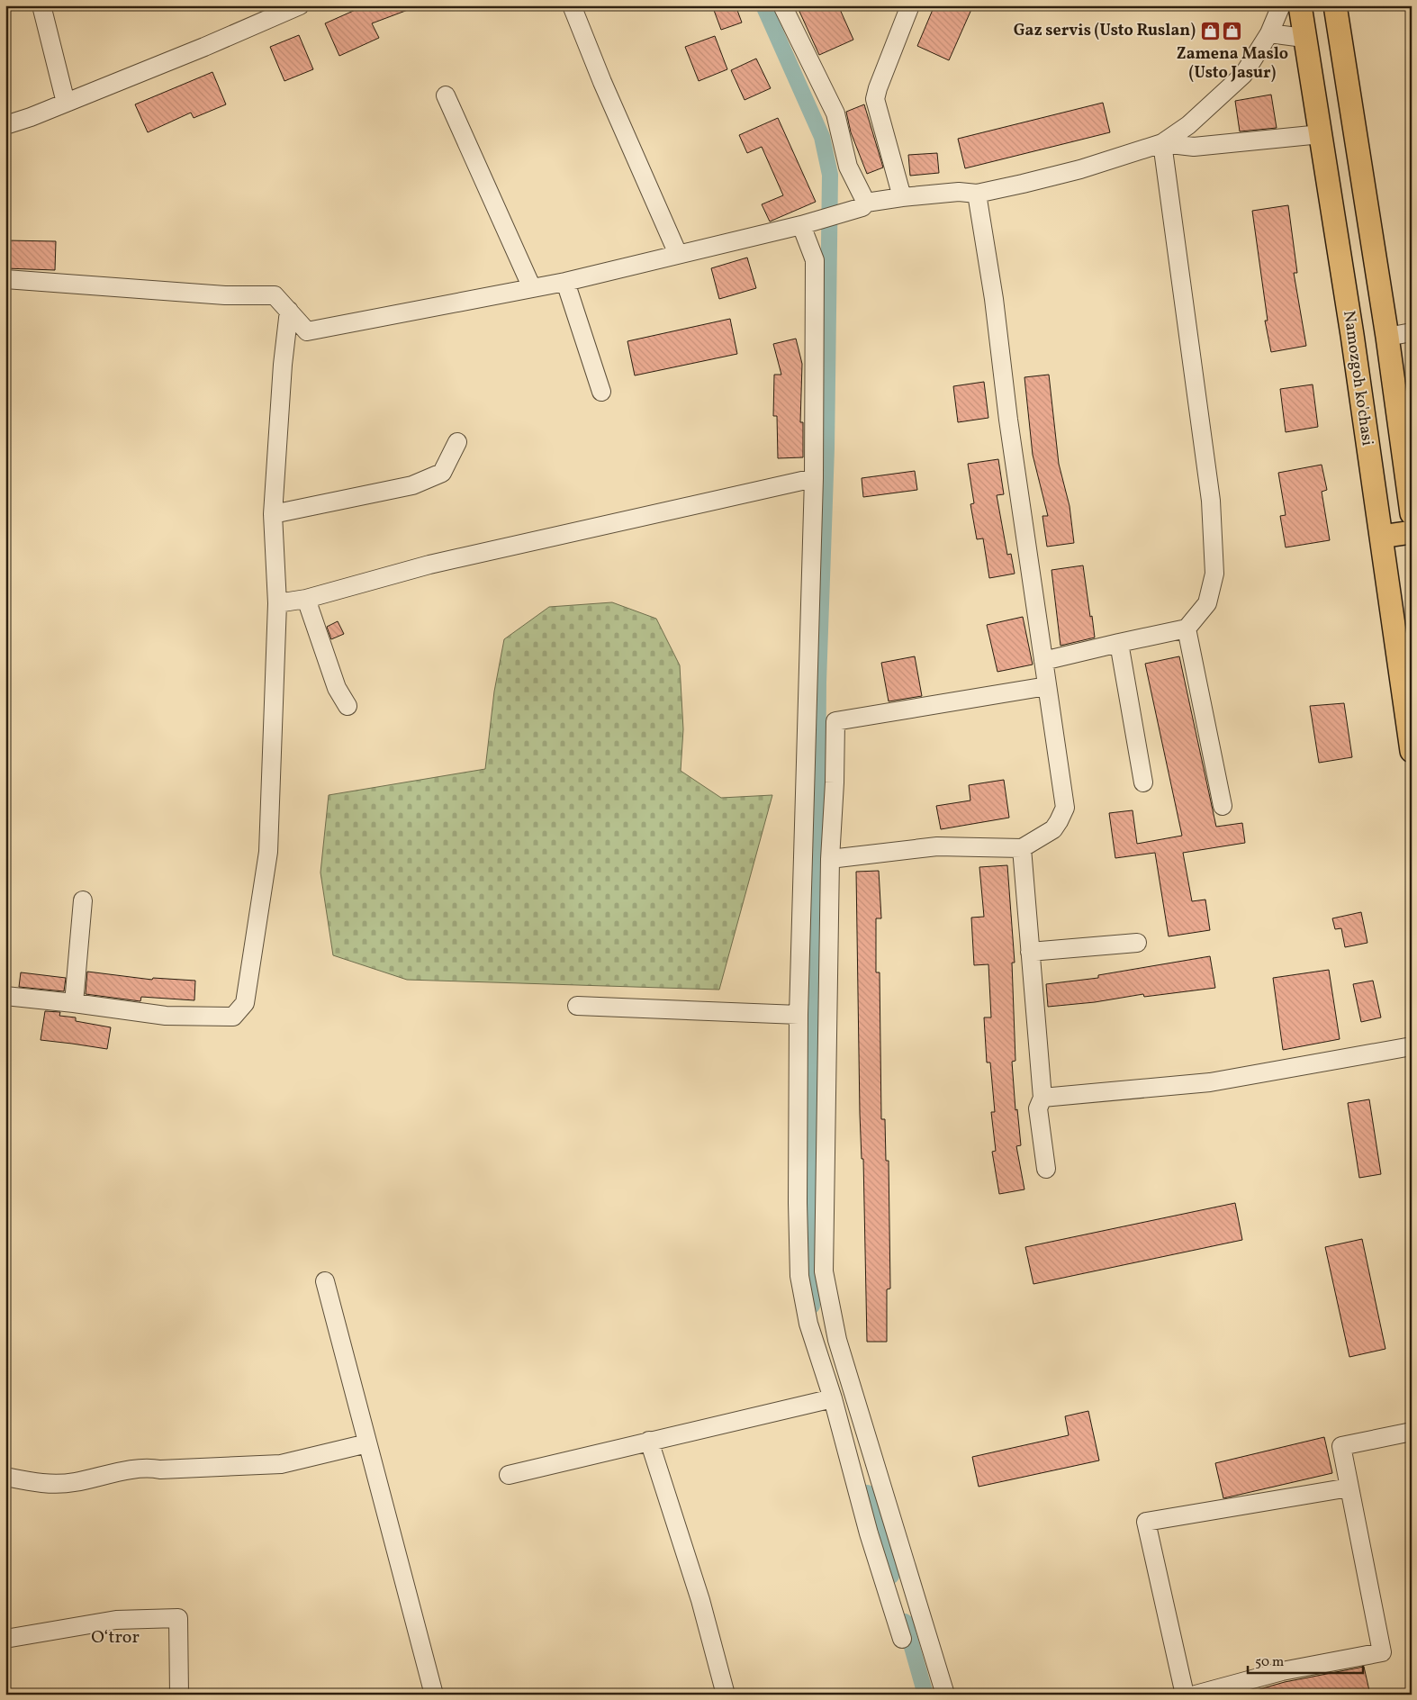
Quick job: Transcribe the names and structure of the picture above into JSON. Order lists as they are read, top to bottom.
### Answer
{
  "streets": {
    "main road": ["Namozgoh ko'chasi"]
  },
  "districts": ["Oʻtror"],
  "places": {
    "shop": ["Gaz servis (Usto Ruslan)", "Zamena Maslo (Usto Jasur)"]
  },
  "scale_bar": "50 m"
}
